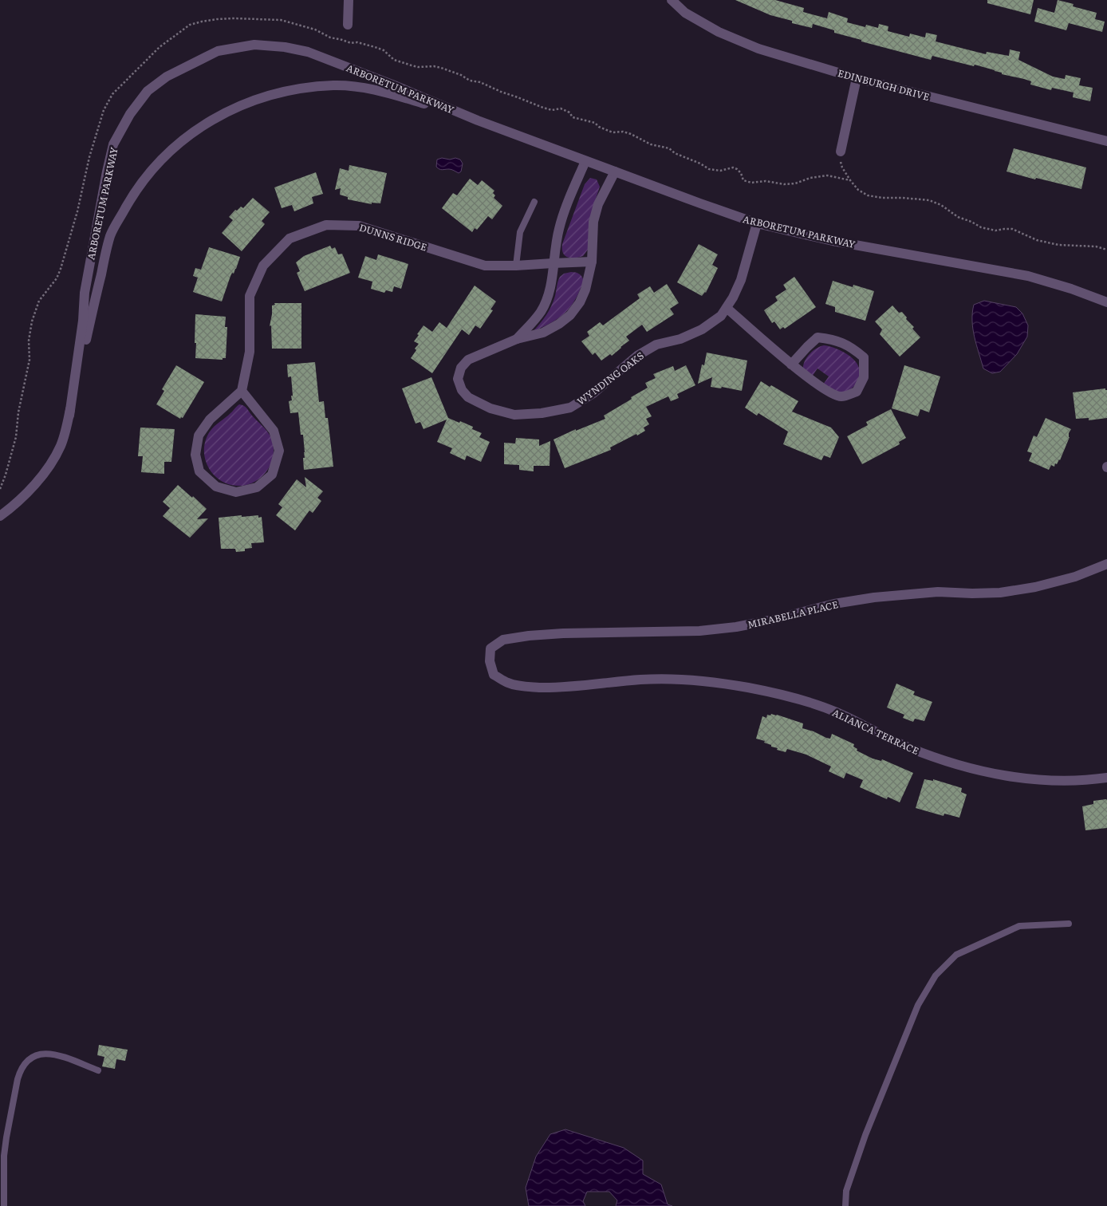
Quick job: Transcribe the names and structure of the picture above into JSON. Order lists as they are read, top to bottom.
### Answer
{
  "streets": {
    "street": [
      "EDINBURGH DRIVE",
      "ARBORETUM PARKWAY",
      "DUNNS RIDGE",
      "WYNDING OAKS",
      "MIRABELLA PLACE",
      "ALIANCA TERRACE"
    ]
  },
  "crossings": [
    ["ARBORETUM PARKWAY", "WYNDING OAKS"],
    ["DUNNS RIDGE", "WYNDING OAKS"],
    ["MIRABELLA PLACE", "ALIANCA TERRACE"]
  ]
}
